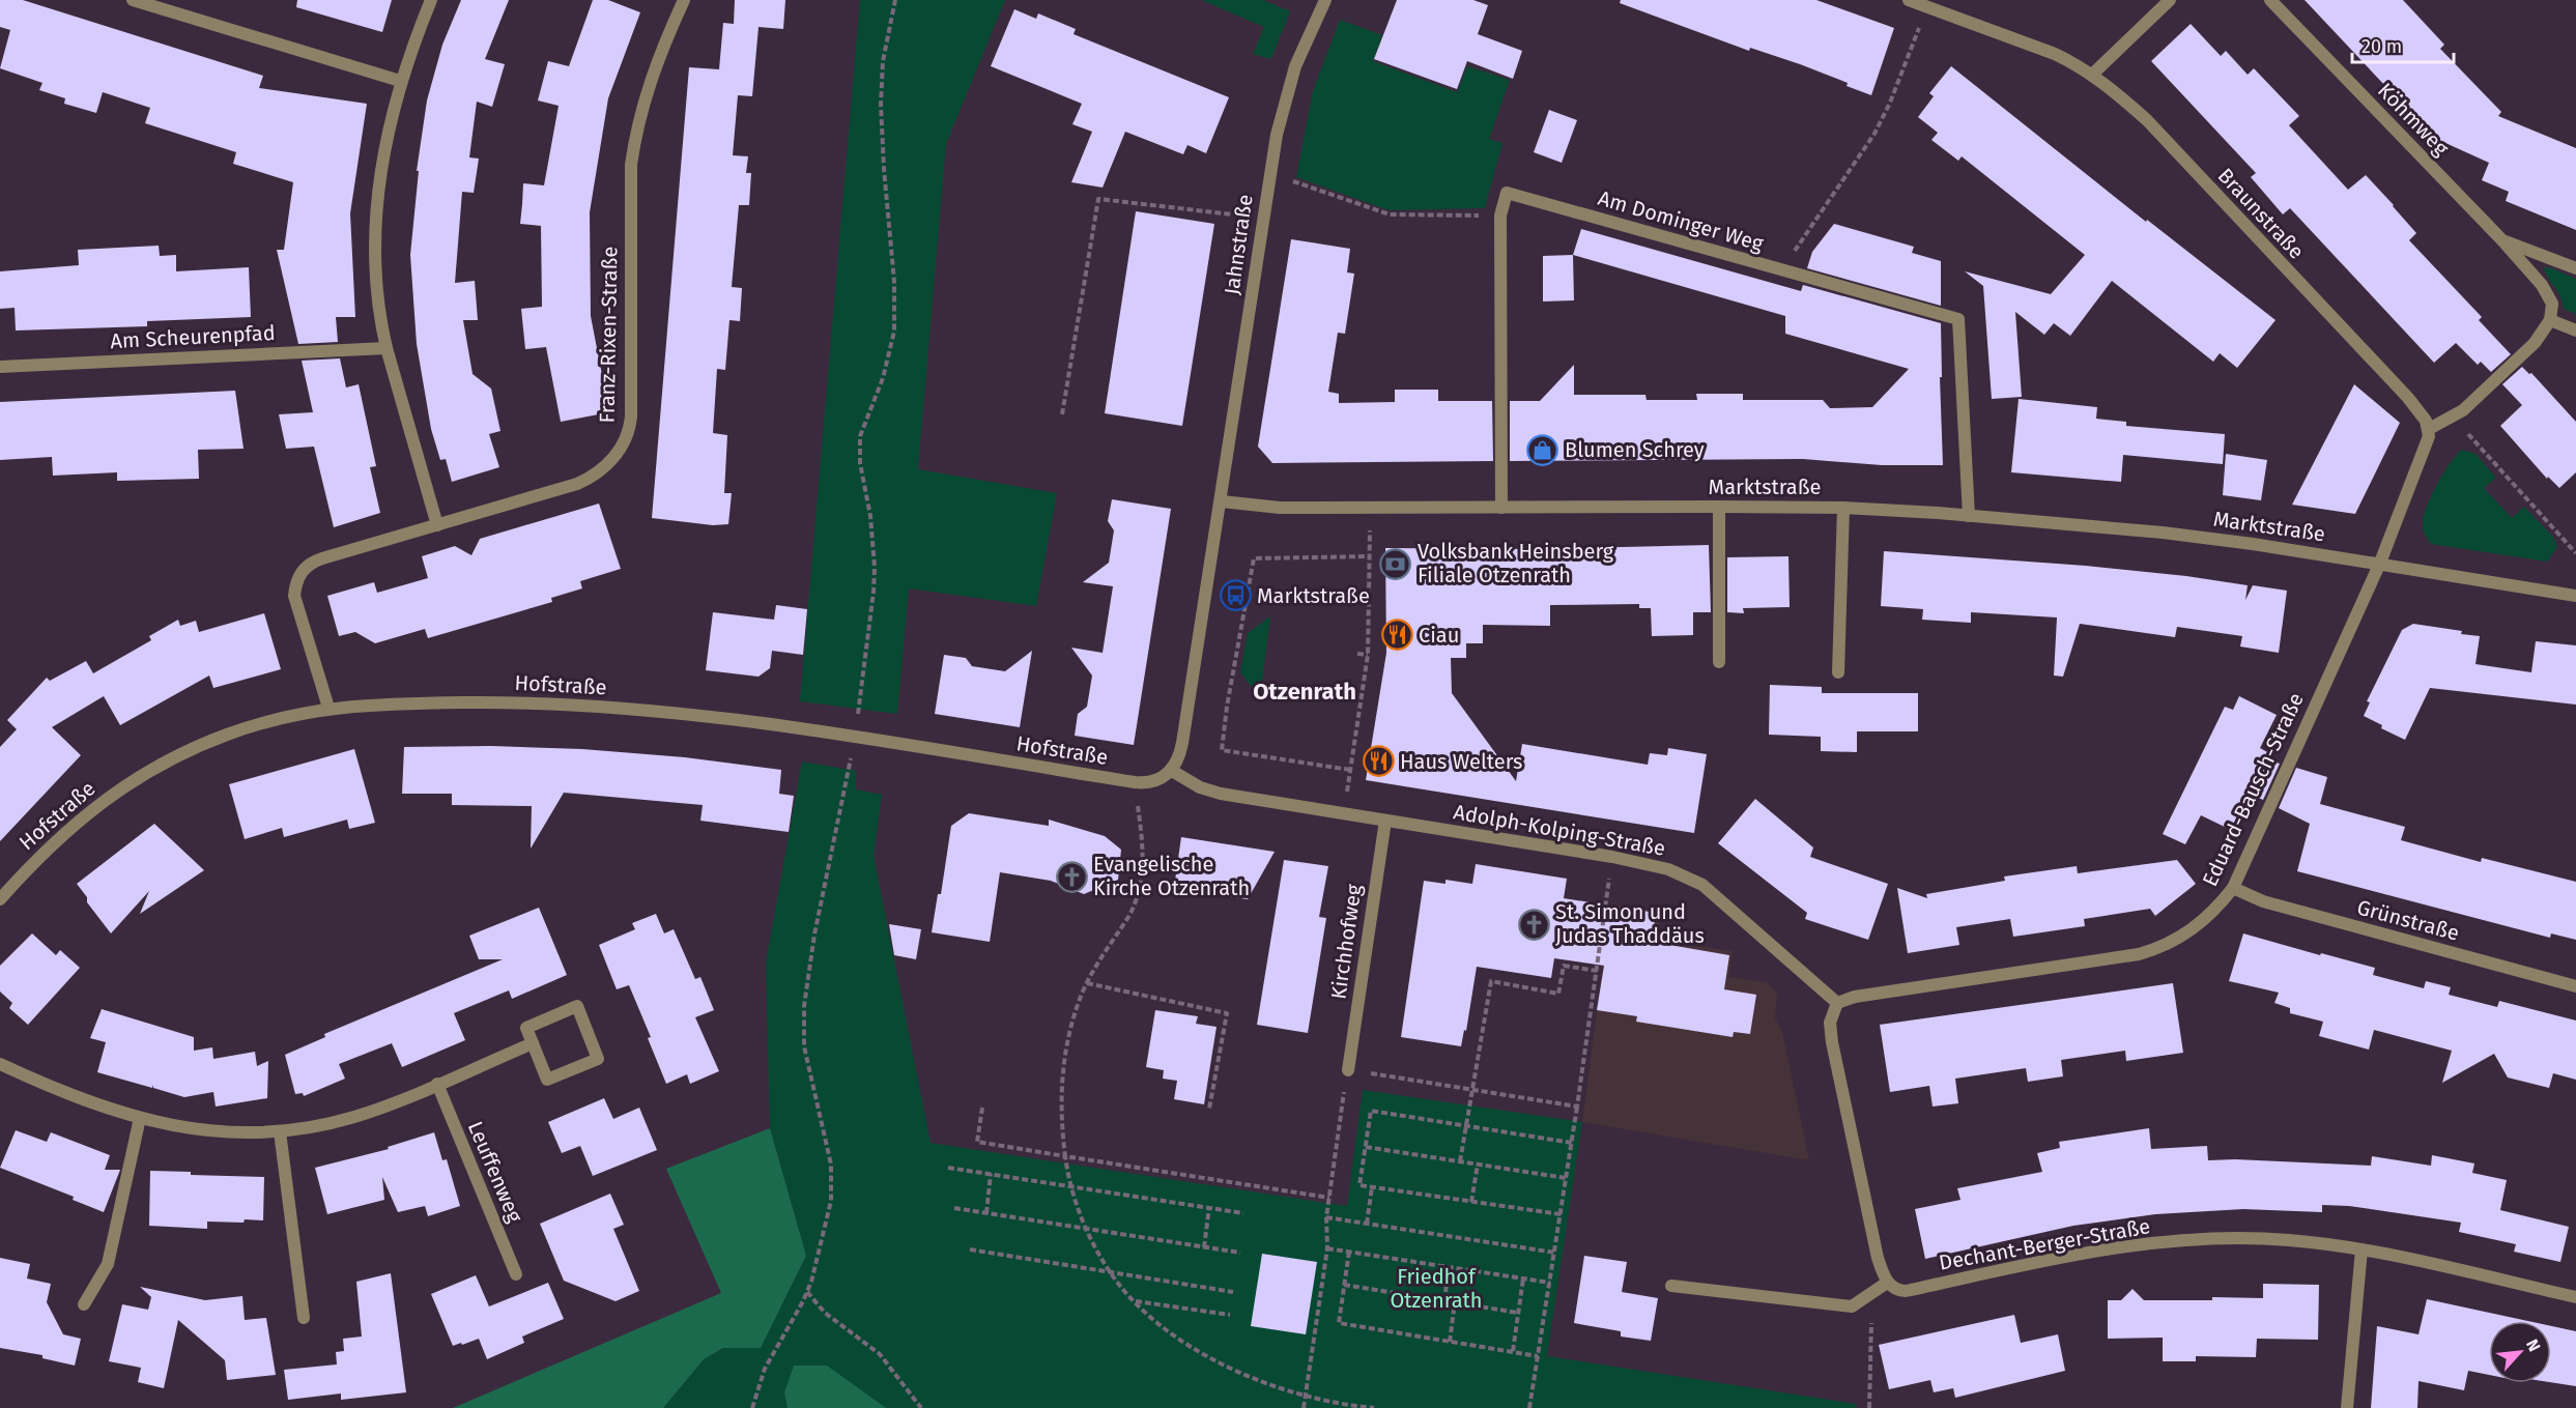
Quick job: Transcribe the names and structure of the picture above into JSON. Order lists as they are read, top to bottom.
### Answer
{
  "streets": {
    "street": [
      "Köhmweg",
      "Braunstraße",
      "Am Dominger Weg",
      "Jahnstraße",
      "Franz-Rixen-Straße",
      "Am Scheurenpfad",
      "Marktstraße",
      "Hofstraße",
      "Eduard-Bausch-Straße",
      "Adolph-Kolping-Straße",
      "Grünstraße",
      "Kirchhofweg",
      "Leuffenweg",
      "Dechant-Berger-Straße"
    ]
  },
  "crossings": [
    ["Am Dominger Weg", "Marktstraße"],
    ["Jahnstraße", "Marktstraße"],
    ["Franz-Rixen-Straße", "Hofstraße"],
    ["Marktstraße", "Eduard-Bausch-Straße"],
    ["Hofstraße", "Adolph-Kolping-Straße"],
    ["Eduard-Bausch-Straße", "Adolph-Kolping-Straße"],
    ["Eduard-Bausch-Straße", "Grünstraße"],
    ["Adolph-Kolping-Straße", "Kirchhofweg"]
  ],
  "districts": ["Otzenrath"],
  "parks": ["Friedhof Otzenrath"],
  "places": {
    "shop": ["Blumen Schrey"],
    "bank": ["Volksbank Heinsberg Filiale Otzenrath"],
    "bus stop": ["Marktstraße"],
    "restaurant": ["Ciau", "Haus Welters"],
    "church": ["Evangelische Kirche Otzenrath", "St. Simon und Judas Thaddäus"]
  },
  "scale_bar": "20 m",
  "north": "top right"
}
